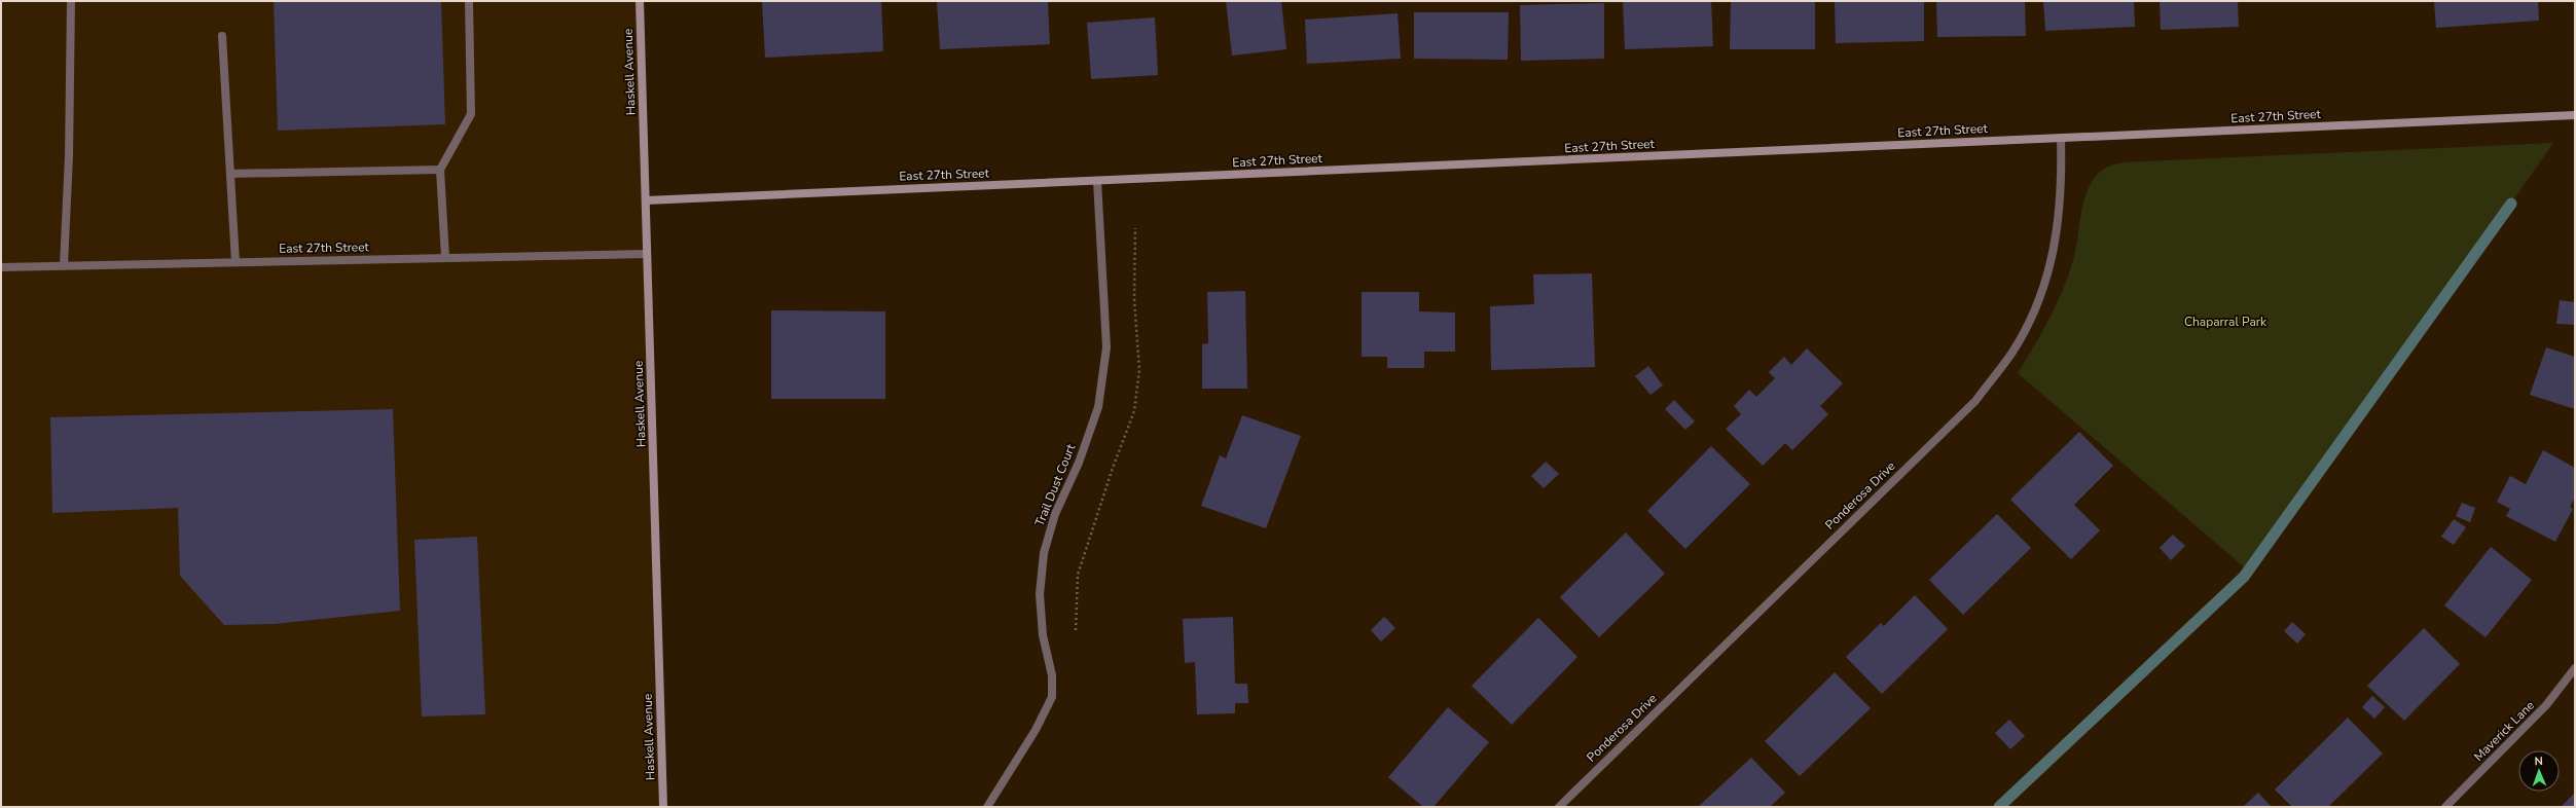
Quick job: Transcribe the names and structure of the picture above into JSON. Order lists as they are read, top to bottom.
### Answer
{
  "streets": {
    "street": [
      "Haskell Avenue",
      "East 27th Street",
      "Trail Dust Court",
      "Ponderosa Drive",
      "Maverick Lane"
    ]
  },
  "crossings": [
    ["Haskell Avenue", "East 27th Street"],
    ["East 27th Street", "Trail Dust Court"],
    ["East 27th Street", "Ponderosa Drive"]
  ],
  "parks": ["Chaparral Park"],
  "north": "top"
}
